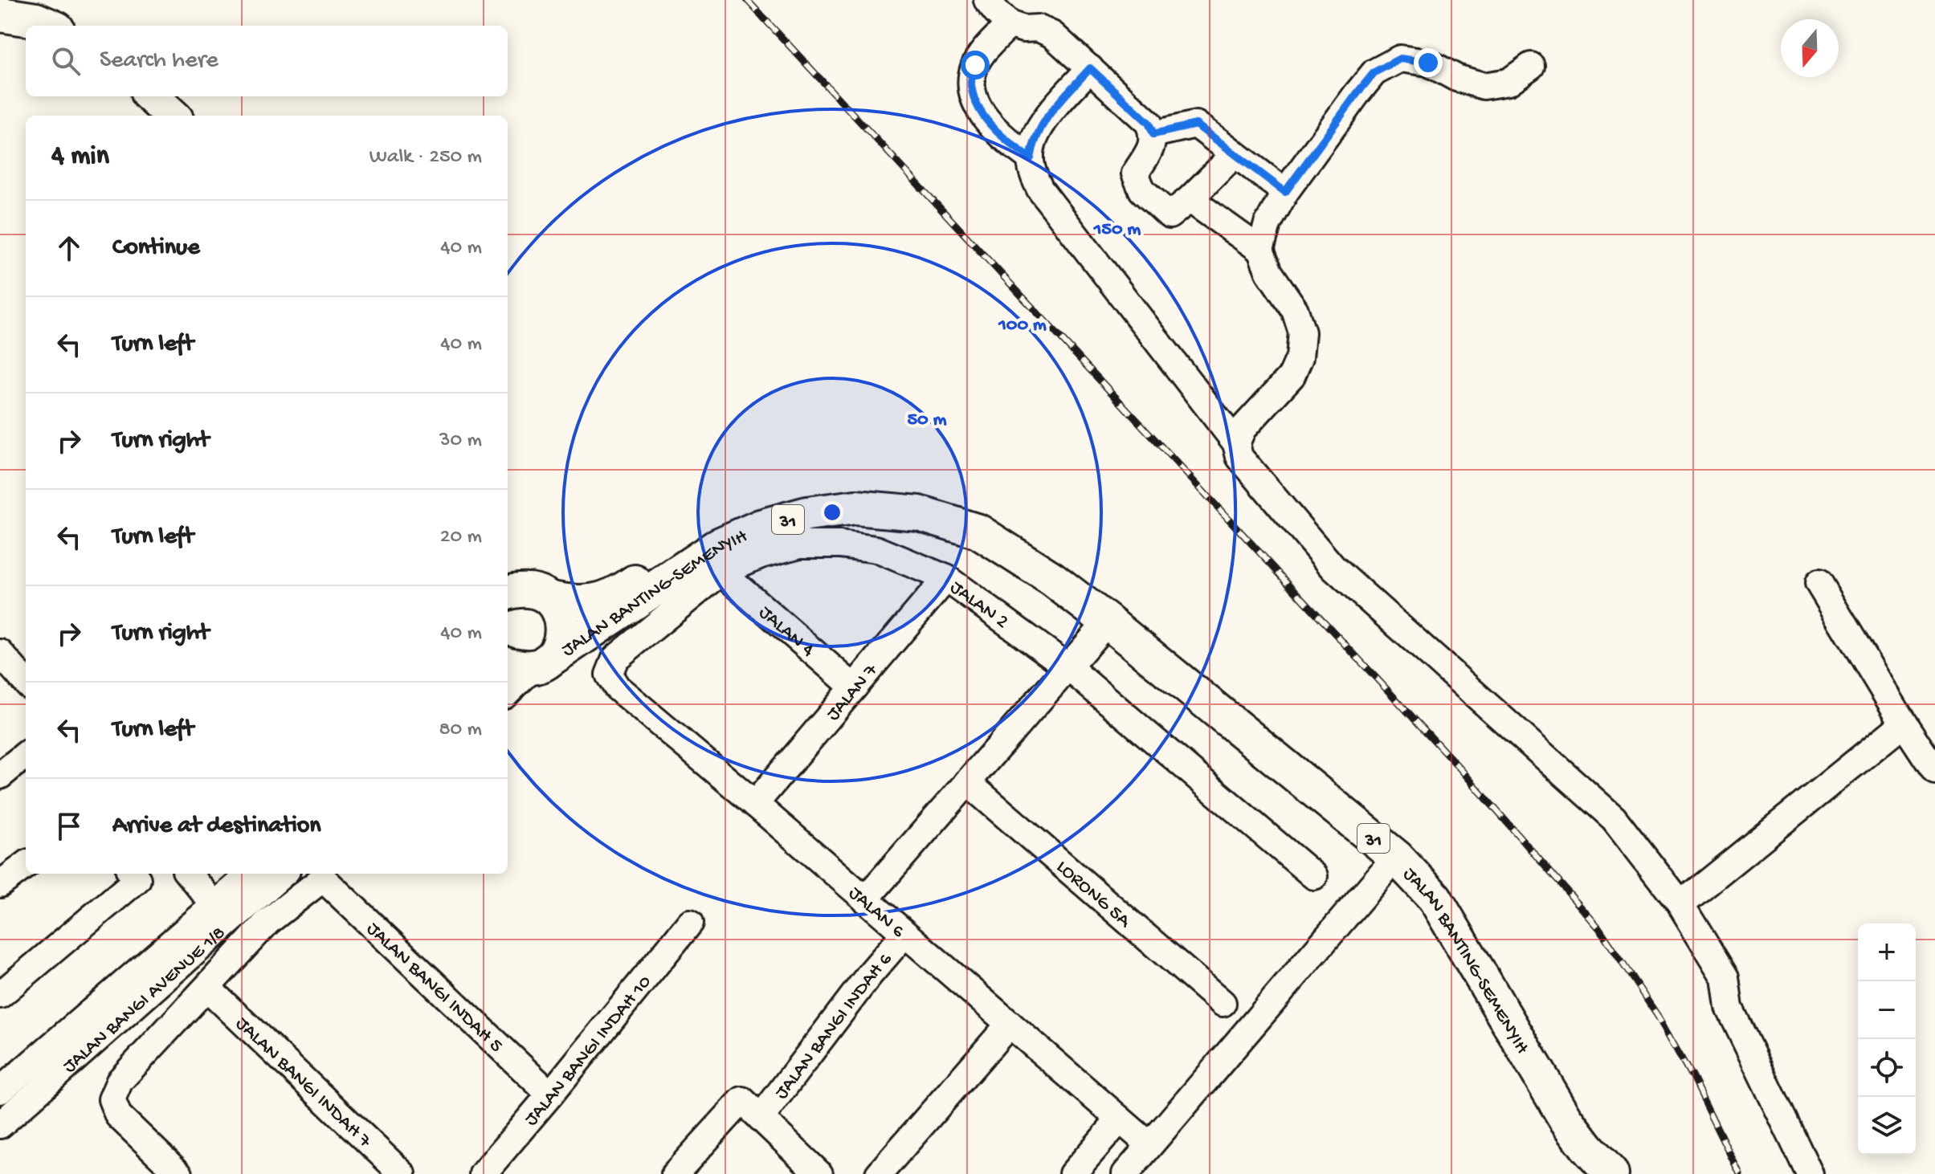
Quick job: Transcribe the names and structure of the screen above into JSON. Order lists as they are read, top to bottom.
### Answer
{
  "streets": {
    "main road": ["31", "JALAN BANTING-SEMENYIH"],
    "street": [
      "JALAN 2",
      "JALAN 4",
      "JALAN 7",
      "LORONG 5A",
      "JALAN 6",
      "JALAN BANGI INDAH 5",
      "JALAN BANGI AVENUE 1/8",
      "JALAN BANGI INDAH 6",
      "JALAN BANGI INDAH 10",
      "JALAN BANGI INDAH 7"
    ]
  },
  "crossings": [
    ["JALAN 2", "JALAN 4"],
    ["JALAN 2", "JALAN 7"],
    ["JALAN 2", "JALAN 6"],
    ["JALAN 4", "JALAN 7"],
    ["JALAN 7", "JALAN 6"],
    ["JALAN 6", "JALAN BANGI INDAH 6"],
    ["JALAN BANGI INDAH 5", "JALAN BANGI INDAH 10"],
    ["JALAN BANGI INDAH 5", "JALAN BANGI INDAH 7"]
  ],
  "north": "bottom",
  "page": {
    "search": "Search here",
    "heading": ["4 min", "Walk · 250 m"],
    "list": [
      ["Continue", "40 m"],
      ["Turn left", "40 m"],
      ["Turn right", "30 m"],
      ["Turn left", "20 m"],
      ["Turn right", "40 m"],
      ["Turn left", "80 m"],
      "Arrive at destination"
    ],
    "map_buttons": ["+", "−"]
  },
  "rings": ["150 m", "100 m", "50 m"]
}
